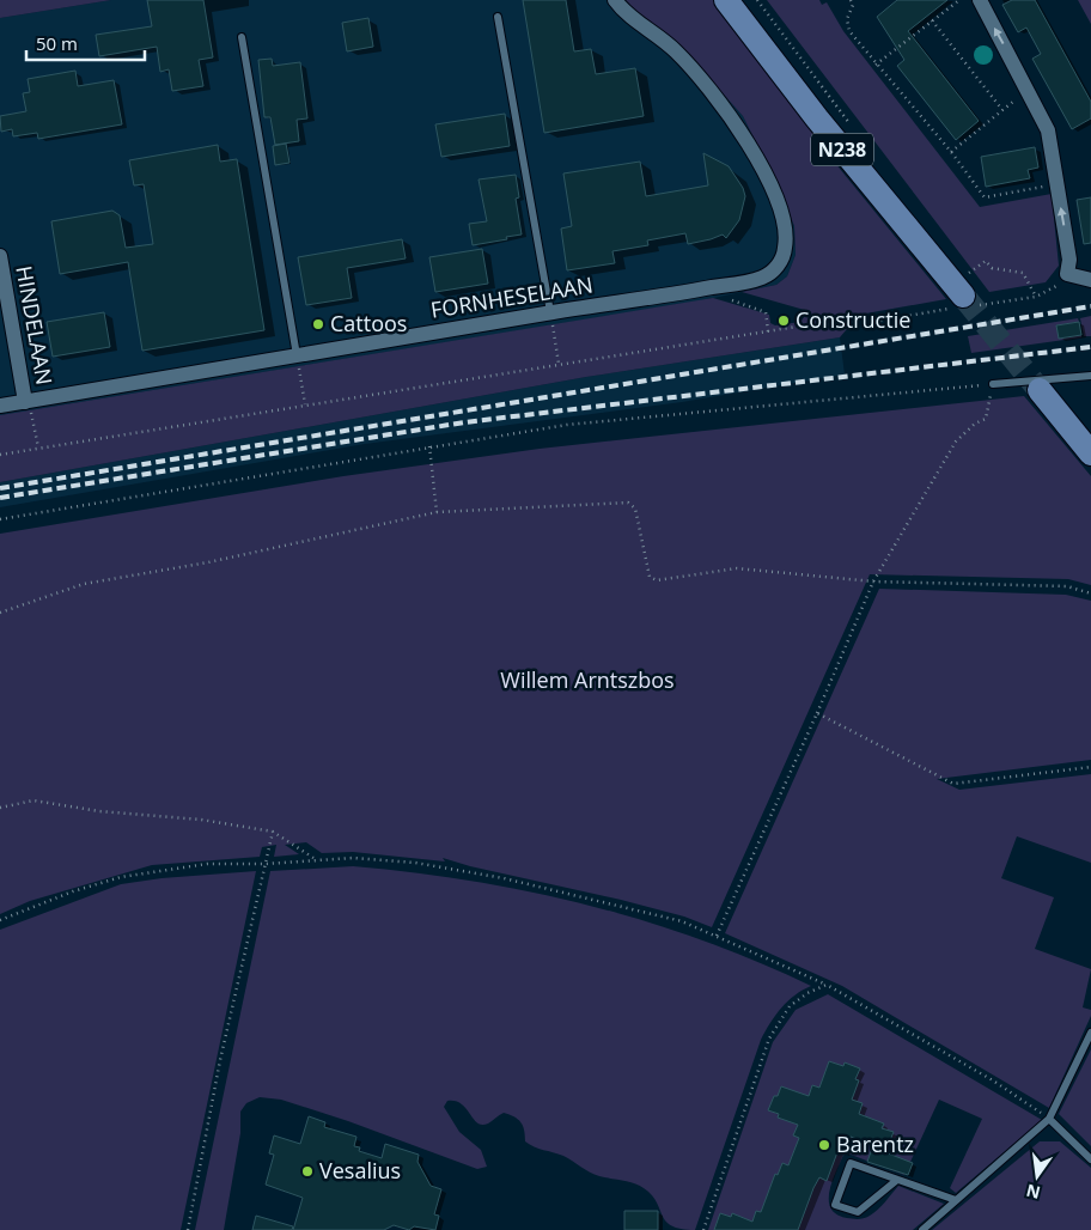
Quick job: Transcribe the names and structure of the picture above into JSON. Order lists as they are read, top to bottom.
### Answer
{
  "streets": {
    "main road": ["N238"],
    "street": ["FORNHESELAAN", "HINDELAAN"]
  },
  "crossings": [
    ["FORNHESELAAN", "HINDELAAN"]
  ],
  "parks": ["Willem Arntszbos"],
  "places": [
    "Constructie",
    "Cattoos",
    "Barentz",
    "Vesalius"
  ],
  "scale_bar": "50 m",
  "north": "bottom"
}
